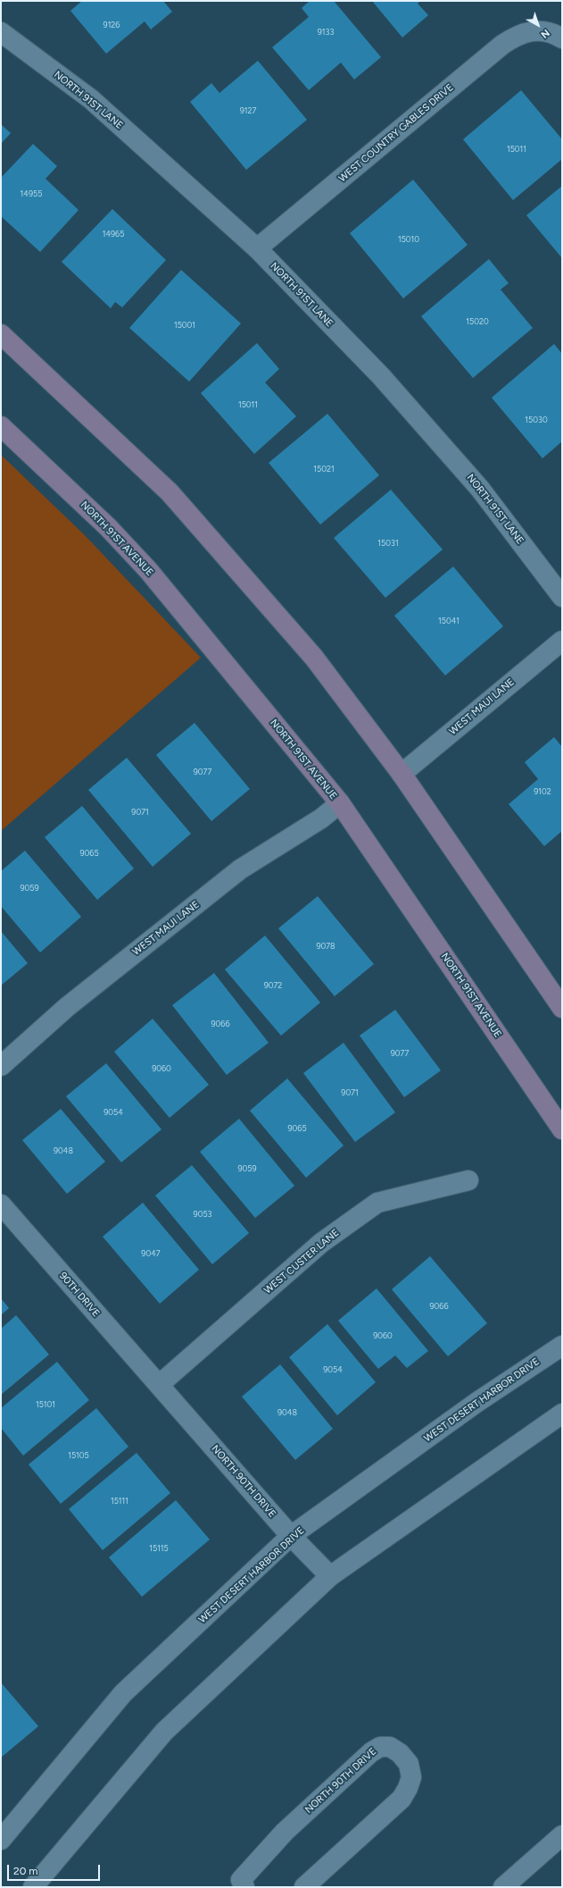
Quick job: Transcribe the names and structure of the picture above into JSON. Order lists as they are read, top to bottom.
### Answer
{
  "streets": {
    "main road": ["NORTH 91ST AVENUE"],
    "street": [
      "NORTH 91ST LANE",
      "WEST COUNTRY GABLES DRIVE",
      "WEST MAUI LANE",
      "WEST CUSTER LANE",
      "90TH DRIVE",
      "WEST DESERT HARBOR DRIVE",
      "NORTH 90TH DRIVE"
    ]
  },
  "crossings": [
    ["NORTH 91ST LANE", "WEST COUNTRY GABLES DRIVE"],
    ["NORTH 91ST AVENUE", "WEST MAUI LANE"],
    ["WEST CUSTER LANE", "90TH DRIVE"],
    ["WEST CUSTER LANE", "NORTH 90TH DRIVE"],
    ["90TH DRIVE", "NORTH 90TH DRIVE"],
    ["WEST DESERT HARBOR DRIVE", "NORTH 90TH DRIVE"]
  ],
  "house_numbers": [
    "9126",
    "9133",
    "9127",
    "15011",
    "14955",
    "14965",
    "15010",
    "15020",
    "15001",
    "15011",
    "15030",
    "15021",
    "15031",
    "15041",
    "9077",
    "9102",
    "9071",
    "9065",
    "9059",
    "9078",
    "9072",
    "9066",
    "9077",
    "9060",
    "9071",
    "9054",
    "9065",
    "9048",
    "9059",
    "9053",
    "9047",
    "9066",
    "9060",
    "9054",
    "15101",
    "9048",
    "15105",
    "15111",
    "15115"
  ],
  "scale_bar": "20 m",
  "north": "bottom right"
}
